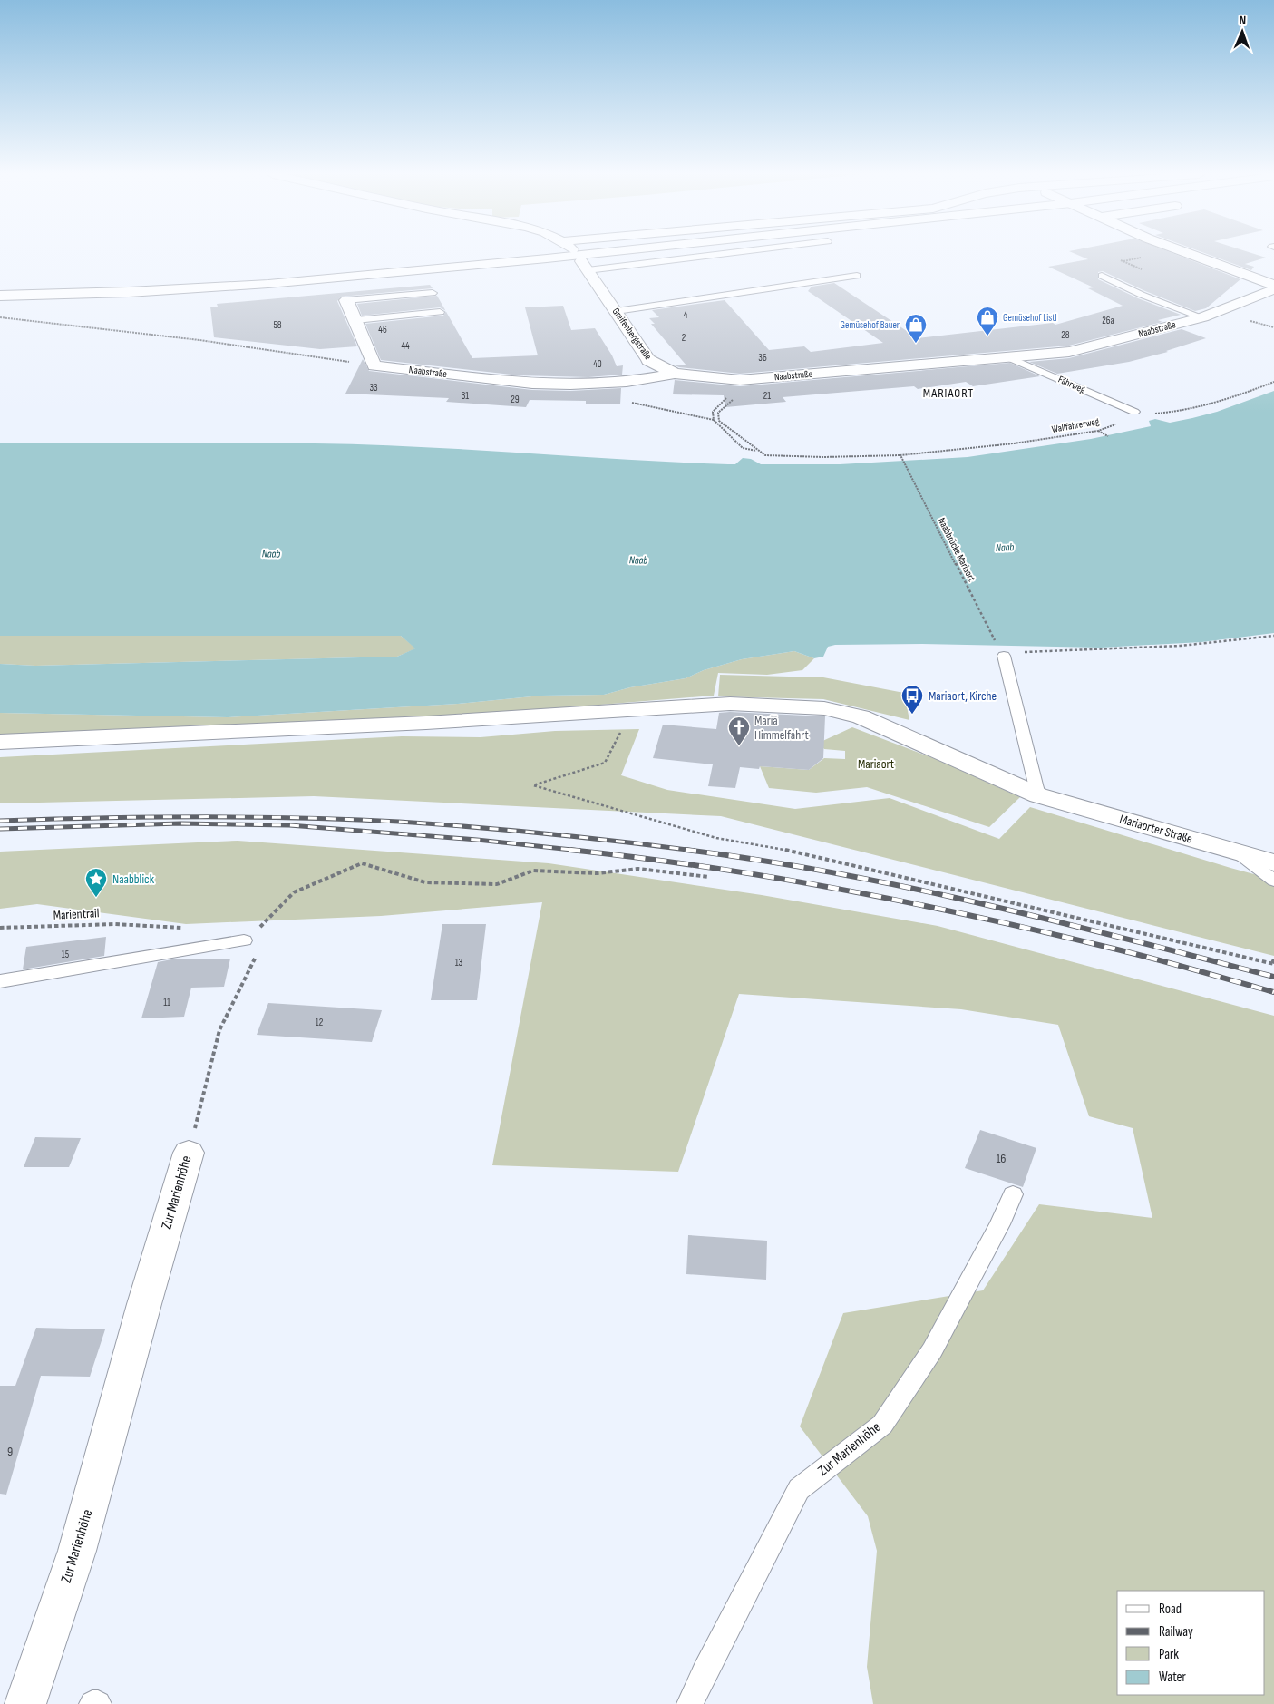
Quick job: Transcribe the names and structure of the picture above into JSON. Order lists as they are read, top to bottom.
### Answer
{
  "streets": {
    "street": [
      "Naabstraße",
      "Greifenbergstraße",
      "Mariaorter Straße",
      "Zur Marienhöhe"
    ],
    "lane": ["Fährweg"],
    "path": ["Wallfahrerweg", "Naabbrücke Mariaort", "Marientrail"]
  },
  "crossings": [
    ["Naabstraße", "Greifenbergstraße"],
    ["Naabstraße", "Fährweg"],
    ["Fährweg", "Wallfahrerweg"],
    ["Wallfahrerweg", "Naabbrücke Mariaort"]
  ],
  "districts": ["MARIAORT"],
  "water": ["Naab"],
  "parks": ["Mariaort"],
  "places": {
    "shop": ["Gemüsehof Listl", "Gemüsehof Bauer"],
    "bus stop": ["Mariaort, Kirche"],
    "church": ["Mariä Himmelfahrt"],
    "place": ["Naabblick"]
  },
  "house_numbers": [
    "4",
    "26a",
    "58",
    "46",
    "28",
    "2",
    "44",
    "36",
    "40",
    "33",
    "31",
    "21",
    "29",
    "15",
    "13",
    "11",
    "12",
    "16",
    "9"
  ],
  "legend": [
    "Road",
    "Railway",
    "Park",
    "Water"
  ],
  "north": "top"
}
